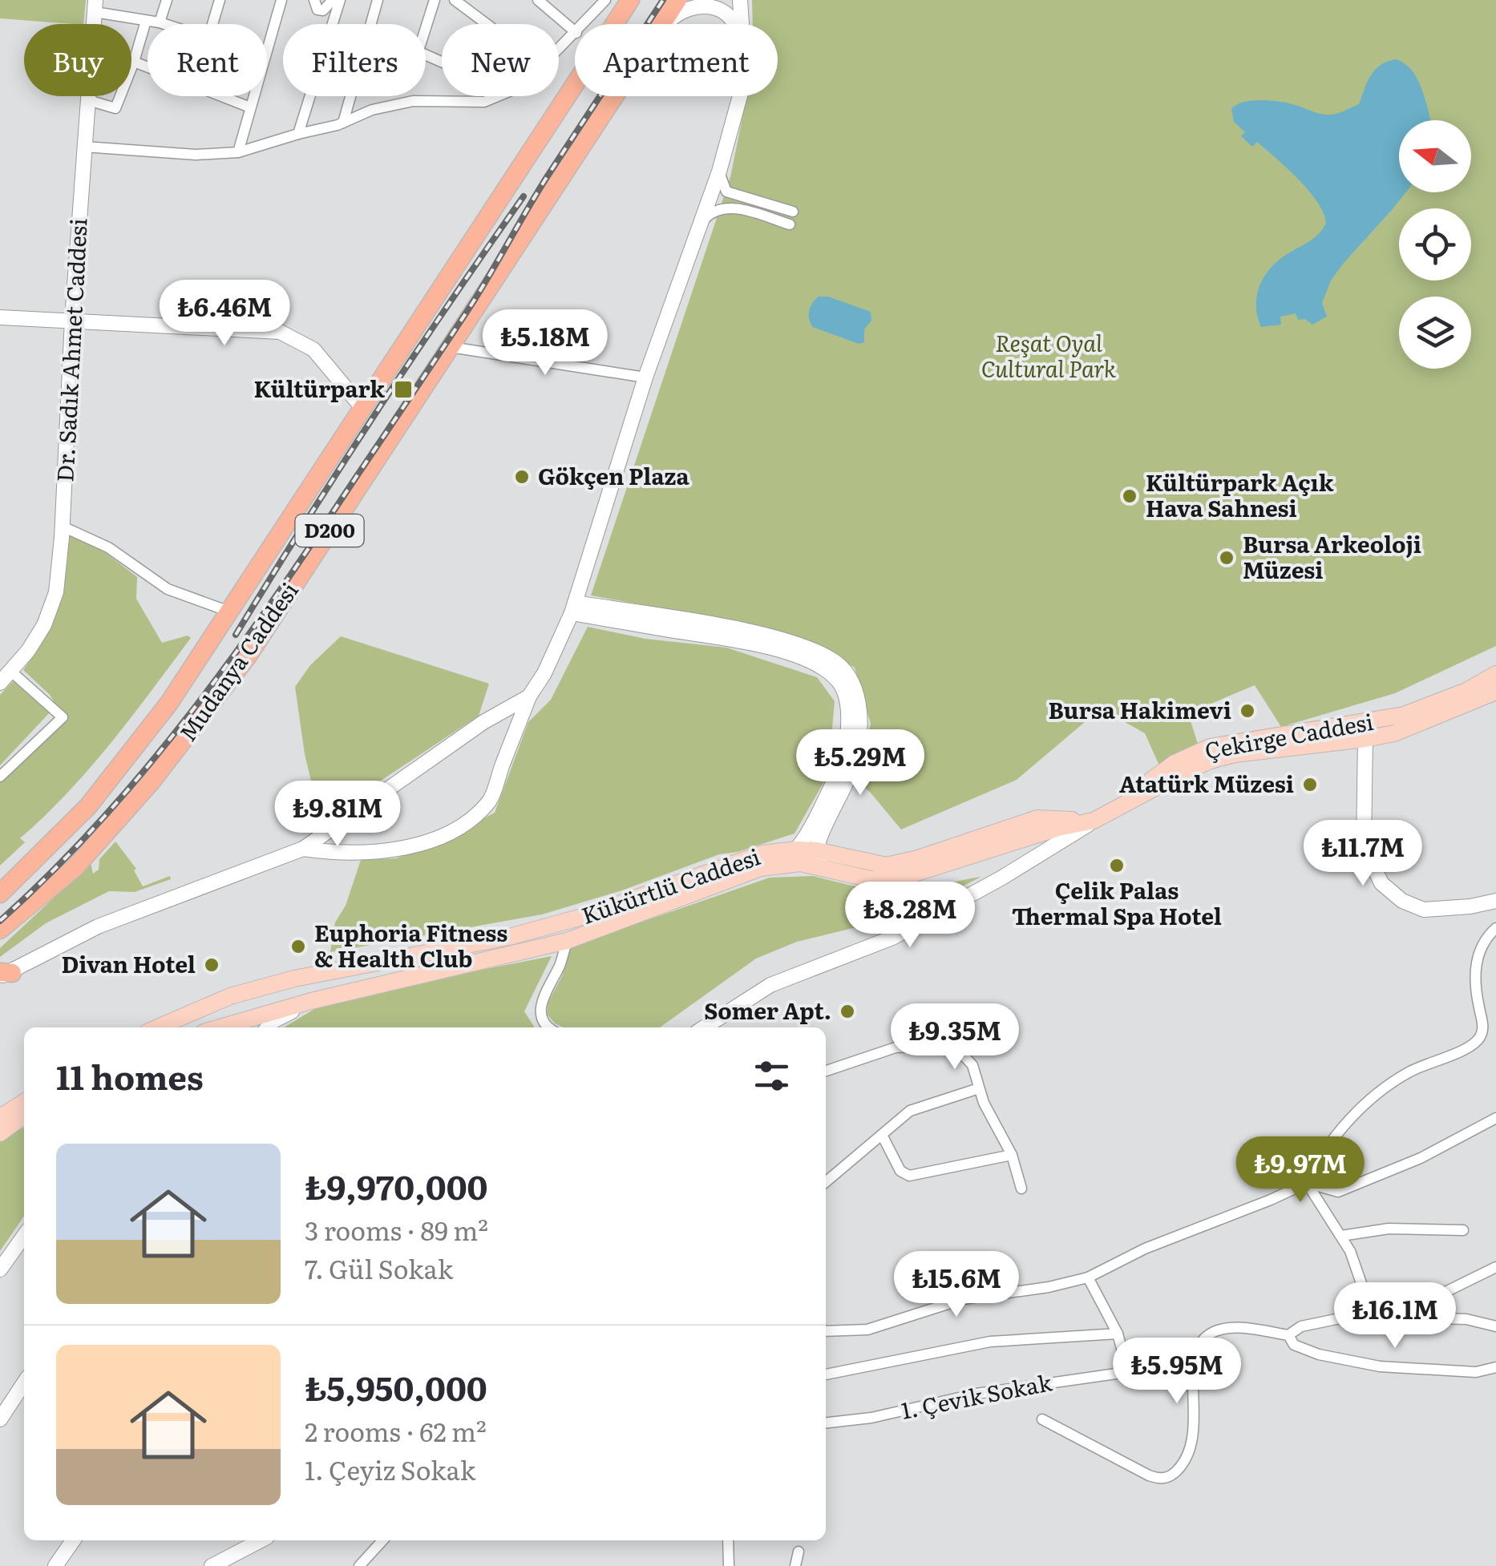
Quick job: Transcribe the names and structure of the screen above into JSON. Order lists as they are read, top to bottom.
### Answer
{
  "streets": {
    "highway": ["D200", "Mudanya Caddesi"],
    "main road": ["Dr. Sadık Ahmet Caddesi", "Çekirge Caddesi", "Kükürtlü Caddesi"],
    "street": ["1. Çevik Sokak"]
  },
  "crossings": [
    ["Çekirge Caddesi", "Kükürtlü Caddesi"]
  ],
  "parks": ["Reşat Oyal Cultural Park"],
  "places": {
    "transit": ["Kültürpark"],
    "other": [
      "Gökçen Plaza",
      "Kültürpark Açık Hava Sahnesi",
      "Bursa Arkeoloji Müzesi",
      "Bursa Hakimevi",
      "Atatürk Müzesi",
      "Çelik Palas Thermal Spa Hotel",
      "Euphoria Fitness & Health Club",
      "Divan Hotel",
      "Somer Apt."
    ]
  },
  "north": "left",
  "page": {
    "chip": [
      "Buy",
      "Rent",
      "Filters",
      "New",
      "Apartment"
    ],
    "price": [
      "₺6.46M",
      "₺5.18M",
      "₺5.29M",
      "₺9.81M",
      "₺11.7M",
      "₺8.28M",
      "₺9.35M",
      "₺9.97M",
      "₺15.6M",
      "₺16.1M",
      "₺5.95M"
    ],
    "heading": "11 homes",
    "list": [
      {
        "name": "₺9,970,000",
        "note": "3 rooms · 89 m² · 7. Gül Sokak"
      },
      {
        "name": "₺5,950,000",
        "note": "2 rooms · 62 m² · 1. Çeyiz Sokak"
      }
    ]
  }
}
